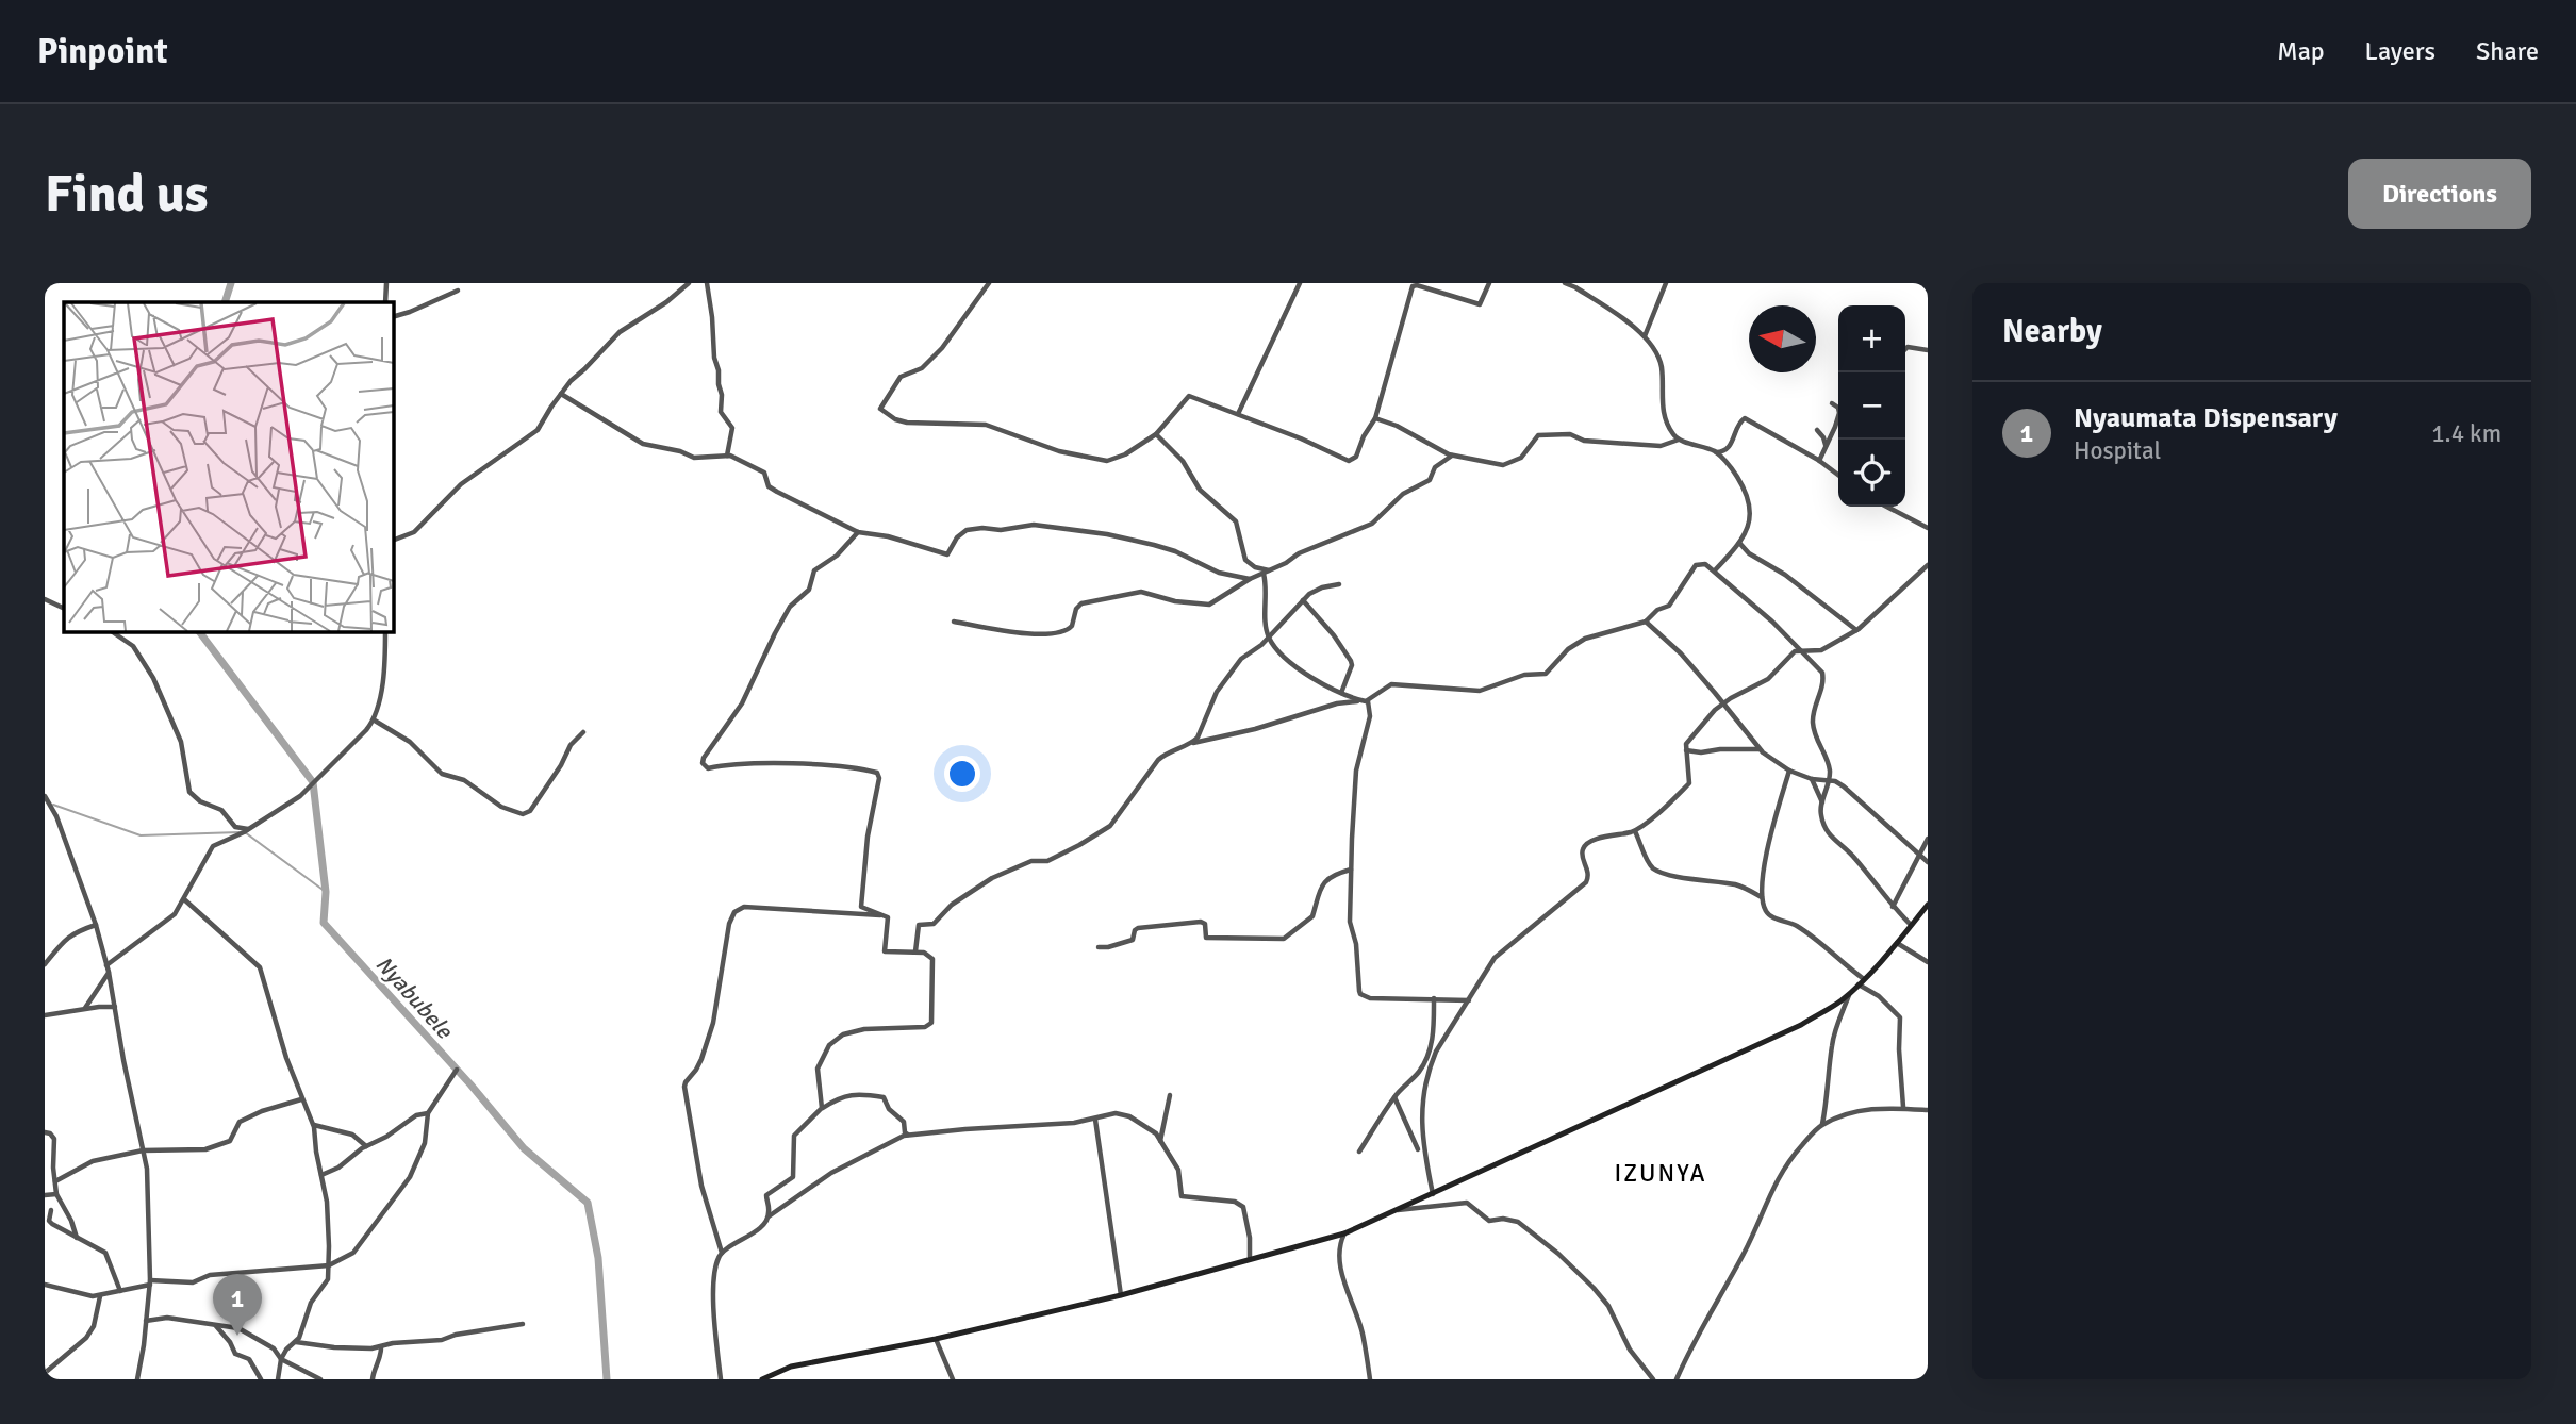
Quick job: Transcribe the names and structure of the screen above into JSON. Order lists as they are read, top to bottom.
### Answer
{
  "districts": ["IZUNYA"],
  "water": ["Nyabubele"],
  "north": "left",
  "page": {
    "header": "Pinpoint",
    "nav": ["Map", "Layers", "Share"],
    "buttons": "Directions",
    "title": "Find us",
    "heading": "Nearby",
    "map_buttons": ["+", "−"],
    "list": [
      {
        "mark": "1",
        "name": "Nyaumata Dispensary",
        "note": "Hospital",
        "value": "1.4 km"
      }
    ],
    "pins": "1"
  }
}
